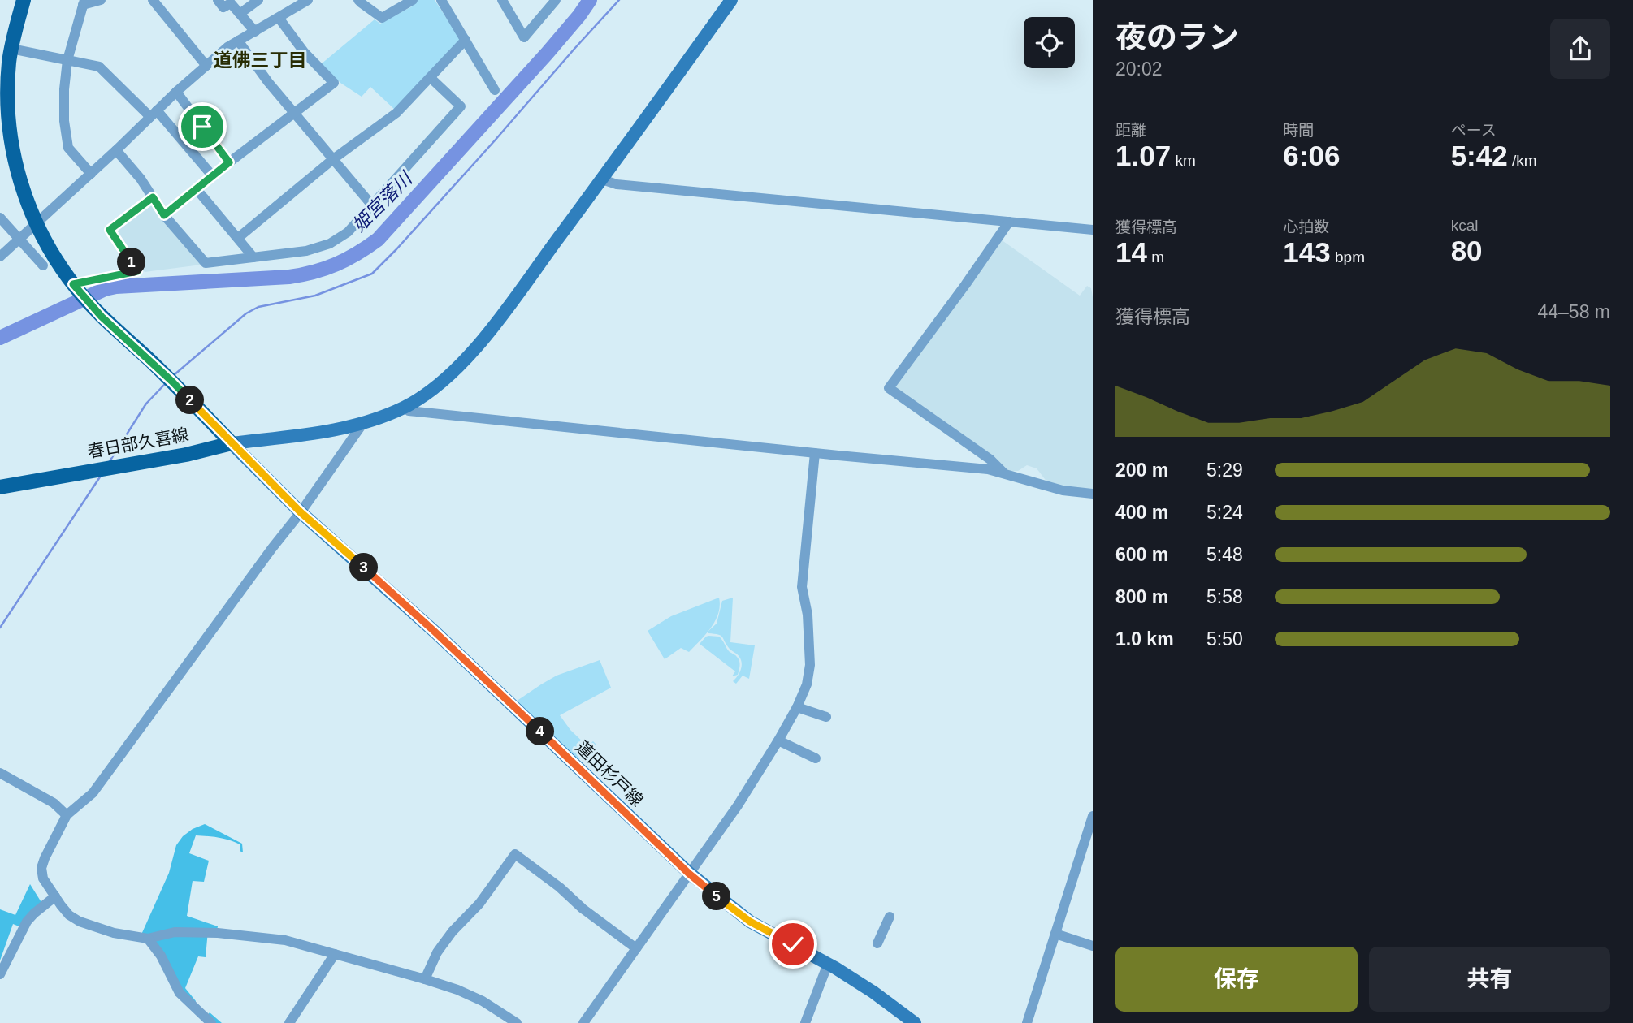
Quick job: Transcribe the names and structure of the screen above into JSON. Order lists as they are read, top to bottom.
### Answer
{
  "streets": {
    "main road": ["春日部久喜線", "蓮田杉戸線"]
  },
  "crossings": [
    ["春日部久喜線", "蓮田杉戸線"]
  ],
  "districts": ["道佛三丁目"],
  "water": ["姫宮落川"],
  "page": {
    "heading": ["夜のラン", "20:02"],
    "stats": [
      ["距離", "1.07 km"],
      ["時間", "6:06"],
      ["ペース", "5:42 /km"],
      ["獲得標高", "14 m"],
      ["心拍数", "143 bpm"],
      ["kcal", "80"]
    ],
    "pins": [
      "1",
      "2",
      "3",
      "4",
      "5"
    ],
    "chart": ["獲得標高", "44–58 m"],
    "list": [
      {
        "name": "200 m",
        "note": "5:29"
      },
      {
        "name": "400 m",
        "note": "5:24"
      },
      {
        "name": "600 m",
        "note": "5:48"
      },
      {
        "name": "800 m",
        "note": "5:58"
      },
      {
        "name": "1.0 km",
        "note": "5:50"
      }
    ],
    "buttons": ["保存", "共有"]
  }
}
